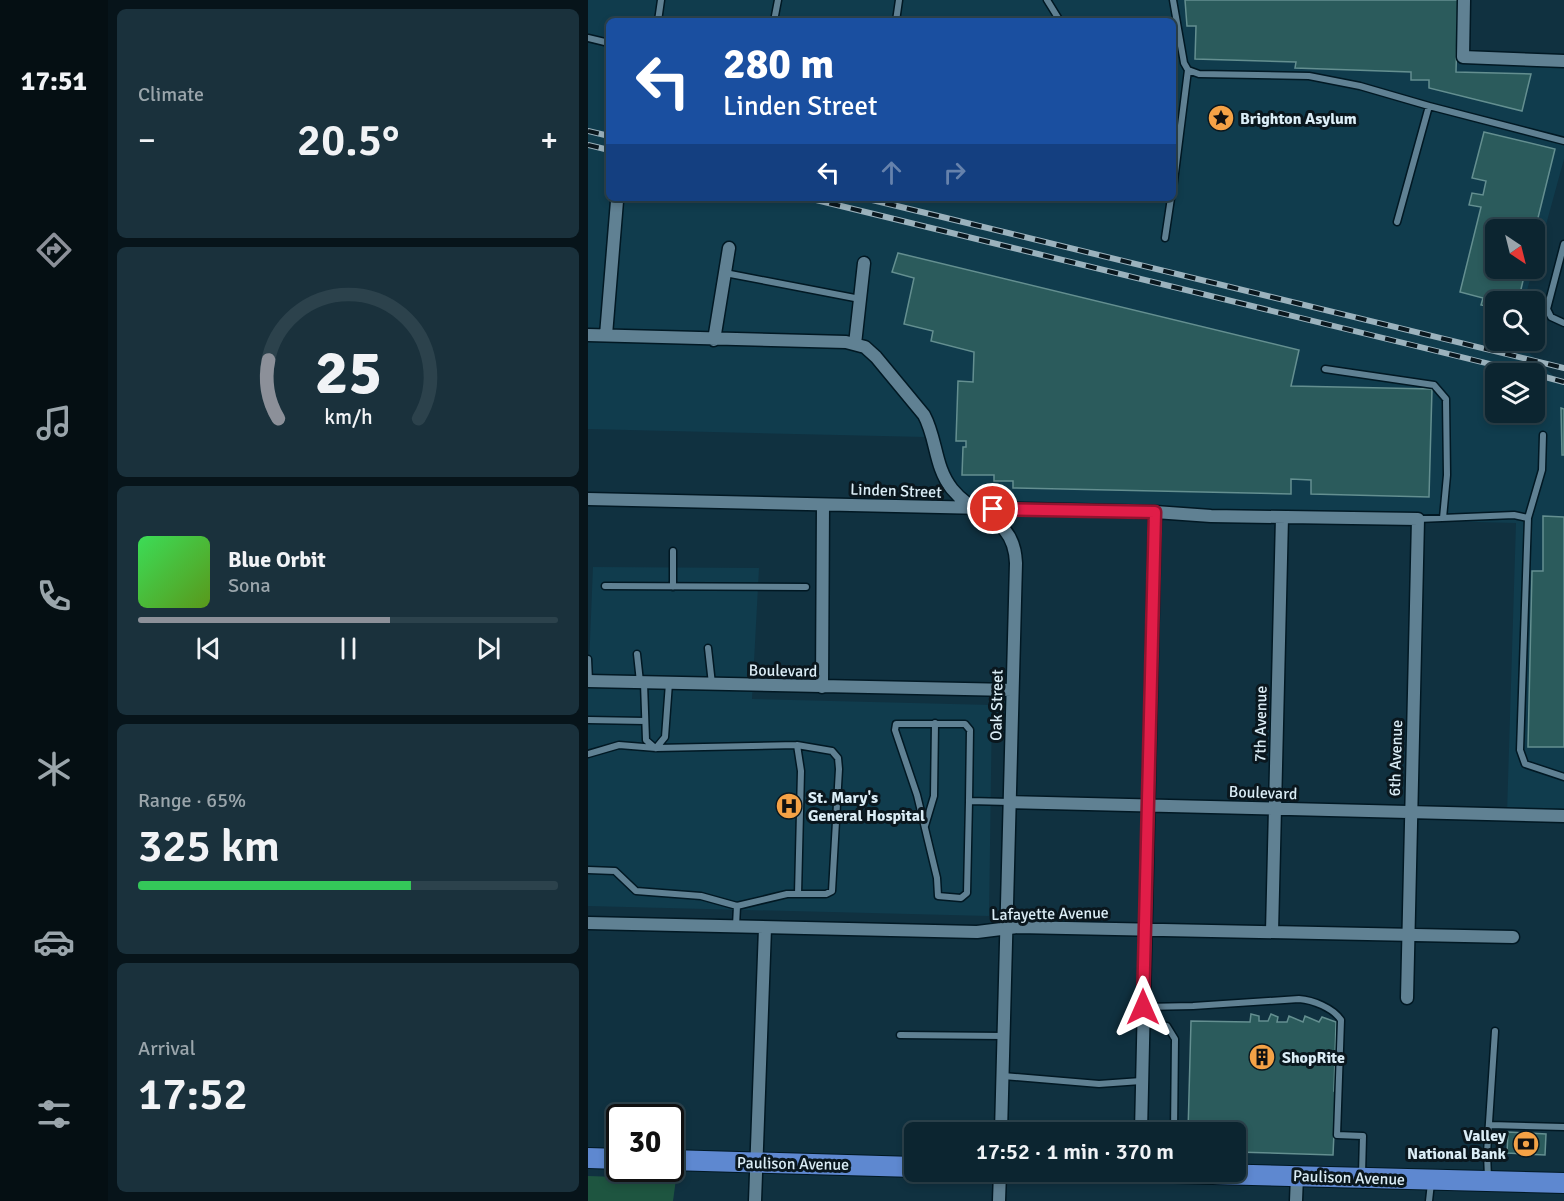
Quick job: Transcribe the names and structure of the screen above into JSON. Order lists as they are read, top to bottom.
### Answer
{
  "streets": {
    "main road": ["Paulison Avenue"],
    "street": [
      "Linden Street",
      "Boulevard",
      "Oak Street",
      "7th Avenue",
      "6th Avenue",
      "Lafayette Avenue"
    ]
  },
  "crossings": [
    ["Linden Street", "Oak Street"],
    ["Linden Street", "7th Avenue"],
    ["Linden Street", "6th Avenue"],
    ["Boulevard", "Oak Street"],
    ["Boulevard", "7th Avenue"],
    ["Boulevard", "6th Avenue"],
    ["Oak Street", "Lafayette Avenue"],
    ["7th Avenue", "Lafayette Avenue"],
    ["6th Avenue", "Lafayette Avenue"]
  ],
  "places": {
    "place": ["Brighton Asylum"],
    "hospital": ["St. Mary's General Hospital"],
    "building": ["ShopRite"],
    "bank": ["Valley National Bank"]
  },
  "north": "bottom right",
  "page": {
    "tabs": "17:51",
    "tile": [
      "Climate",
      ["Range · 65%", "325 km"],
      ["Arrival", "17:52"]
    ],
    "turn": ["280 m", "Linden Street"],
    "heat": ["−", "20.5°", "+"],
    "song": ["Blue Orbit", "Sona"],
    "limit": "30",
    "trip": "17:52 · 1 min · 370 m",
    "gauge": ["25", "km/h"]
  }
}
